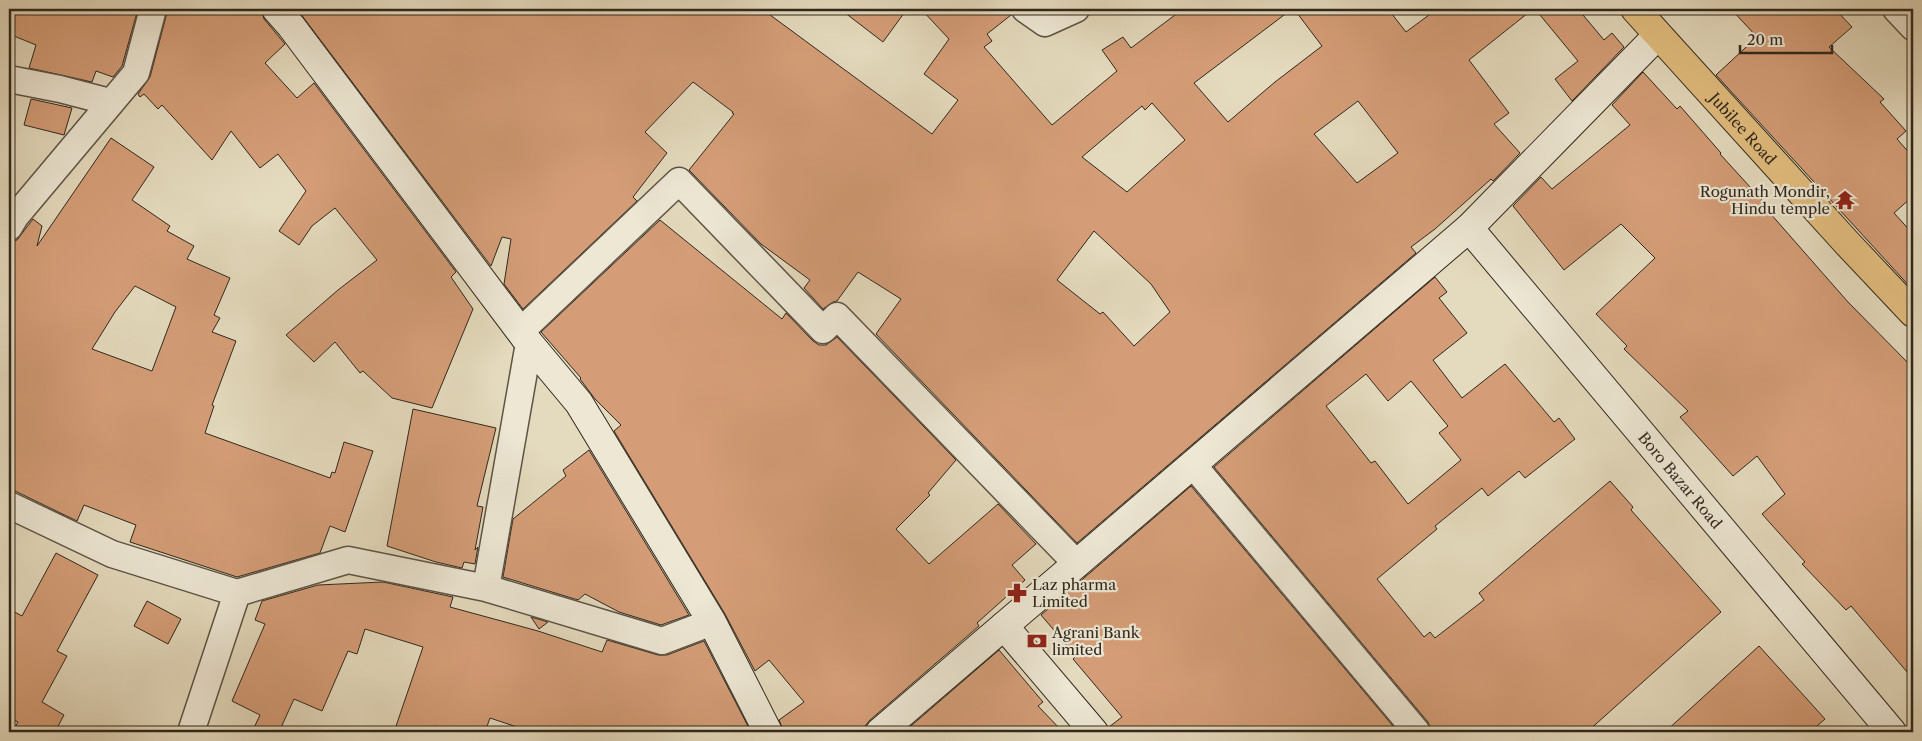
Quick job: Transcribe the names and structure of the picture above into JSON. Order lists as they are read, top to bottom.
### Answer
{
  "streets": {
    "main road": ["Jubilee Road"],
    "street": ["Boro Bazar Road"]
  },
  "places": {
    "temple": ["Rogunath Mondir, Hindu temple"],
    "pharmacy": ["Laz pharma Limited"],
    "bank": ["Agrani Bank limited"]
  },
  "scale_bar": "20 m"
}
